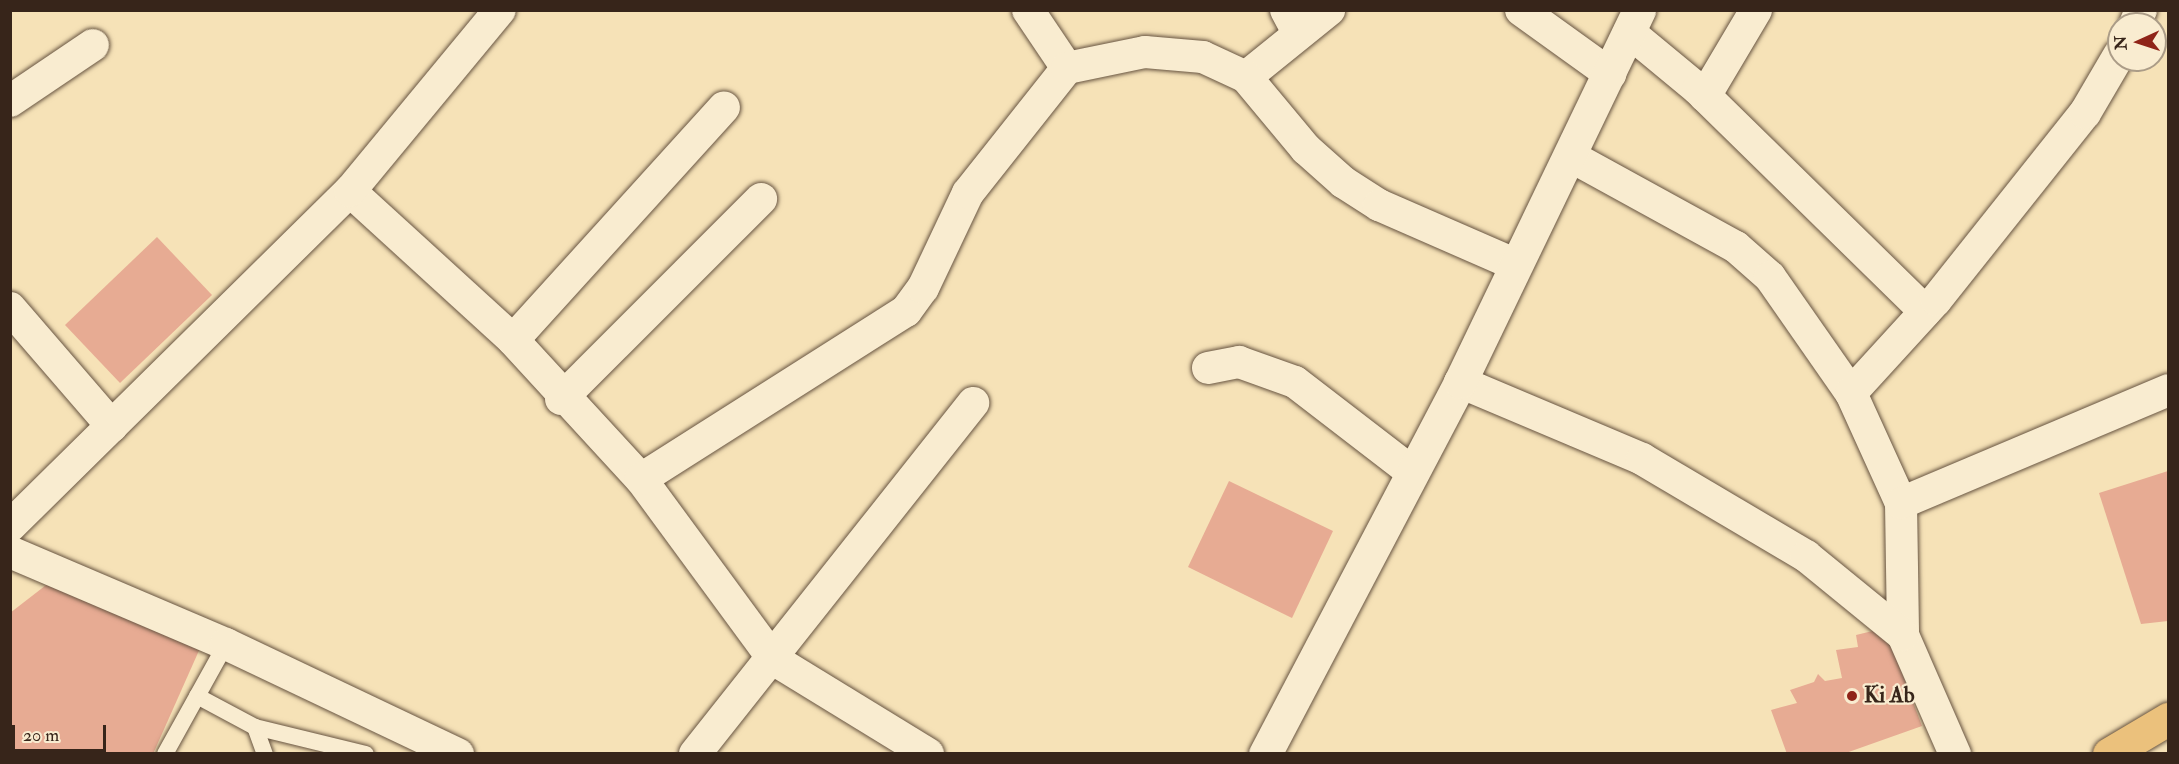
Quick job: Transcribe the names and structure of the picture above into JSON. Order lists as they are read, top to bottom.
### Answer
{
  "places": ["Ki Ab"],
  "scale_bar": "20 m",
  "north": "left"
}
